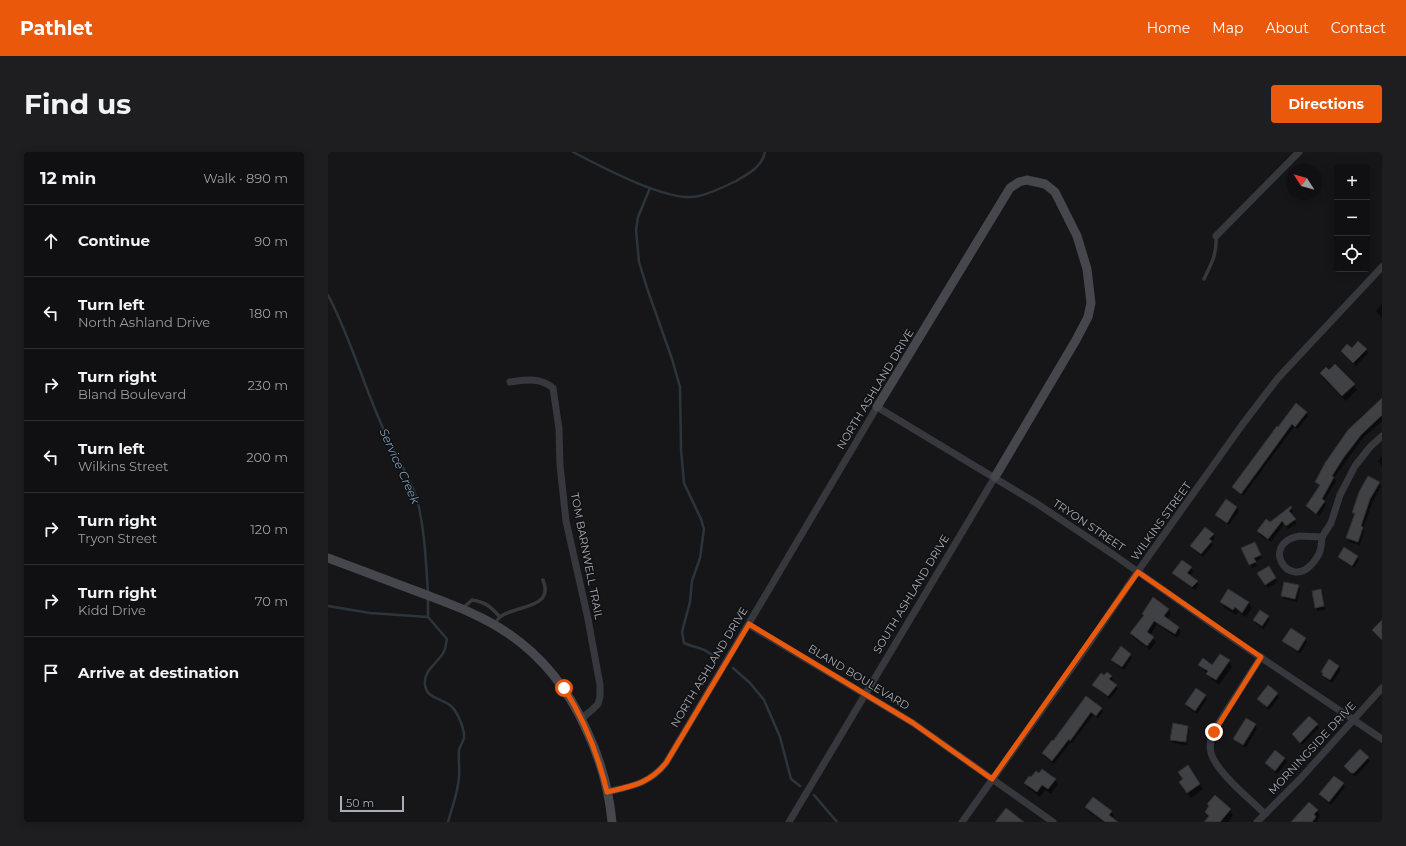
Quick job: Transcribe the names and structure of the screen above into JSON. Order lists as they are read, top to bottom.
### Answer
{
  "streets": {
    "street": [
      "NORTH ASHLAND DRIVE",
      "WILKINS STREET",
      "TRYON STREET",
      "TOM BARNWELL TRAIL",
      "SOUTH ASHLAND DRIVE",
      "BLAND BOULEVARD",
      "MORNINGSIDE DRIVE"
    ]
  },
  "crossings": [
    ["NORTH ASHLAND DRIVE", "TRYON STREET"],
    ["NORTH ASHLAND DRIVE", "SOUTH ASHLAND DRIVE"],
    ["NORTH ASHLAND DRIVE", "BLAND BOULEVARD"],
    ["WILKINS STREET", "TRYON STREET"],
    ["WILKINS STREET", "BLAND BOULEVARD"],
    ["TRYON STREET", "SOUTH ASHLAND DRIVE"],
    ["TRYON STREET", "MORNINGSIDE DRIVE"],
    ["SOUTH ASHLAND DRIVE", "BLAND BOULEVARD"]
  ],
  "water": ["Service Creek"],
  "scale_bar": "50 m",
  "north": "top left",
  "page": {
    "header": "Pathlet",
    "nav": [
      "Home",
      "Map",
      "About",
      "Contact"
    ],
    "buttons": "Directions",
    "title": "Find us",
    "heading": ["12 min", "Walk · 890 m"],
    "map_buttons": ["+", "−"],
    "list": [
      ["Continue", "90 m"],
      ["Turn left", "North Ashland Drive", "180 m"],
      ["Turn right", "Bland Boulevard", "230 m"],
      ["Turn left", "Wilkins Street", "200 m"],
      ["Turn right", "Tryon Street", "120 m"],
      ["Turn right", "Kidd Drive", "70 m"],
      "Arrive at destination"
    ],
    "scale": "50 m"
  }
}
